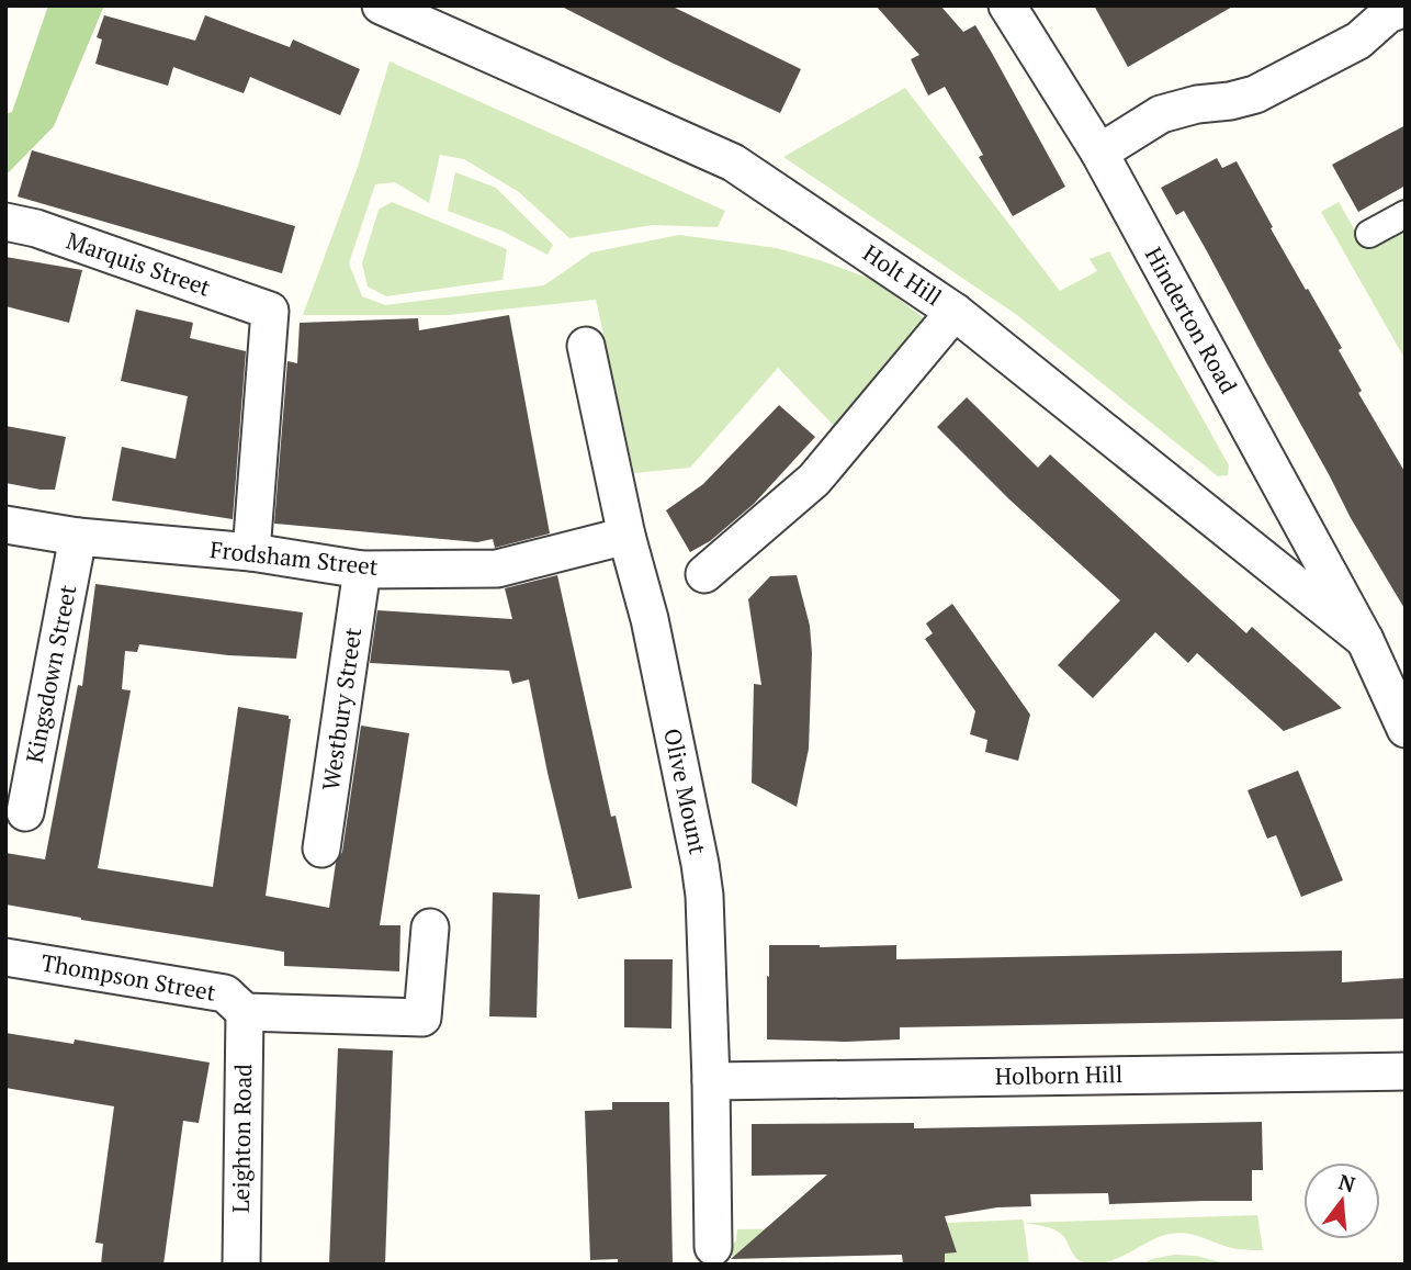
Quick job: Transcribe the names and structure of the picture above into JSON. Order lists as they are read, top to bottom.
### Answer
{
  "streets": {
    "street": [
      "Marquis Street",
      "Holt Hill",
      "Hinderton Road",
      "Frodsham Street",
      "Kingsdown Street",
      "Westbury Street",
      "Olive Mount",
      "Thompson Street",
      "Holborn Hill",
      "Leighton Road"
    ]
  },
  "crossings": [
    ["Marquis Street", "Frodsham Street"],
    ["Holt Hill", "Hinderton Road"],
    ["Frodsham Street", "Kingsdown Street"],
    ["Frodsham Street", "Westbury Street"],
    ["Frodsham Street", "Olive Mount"],
    ["Olive Mount", "Holborn Hill"],
    ["Thompson Street", "Leighton Road"]
  ],
  "north": "top"
}
